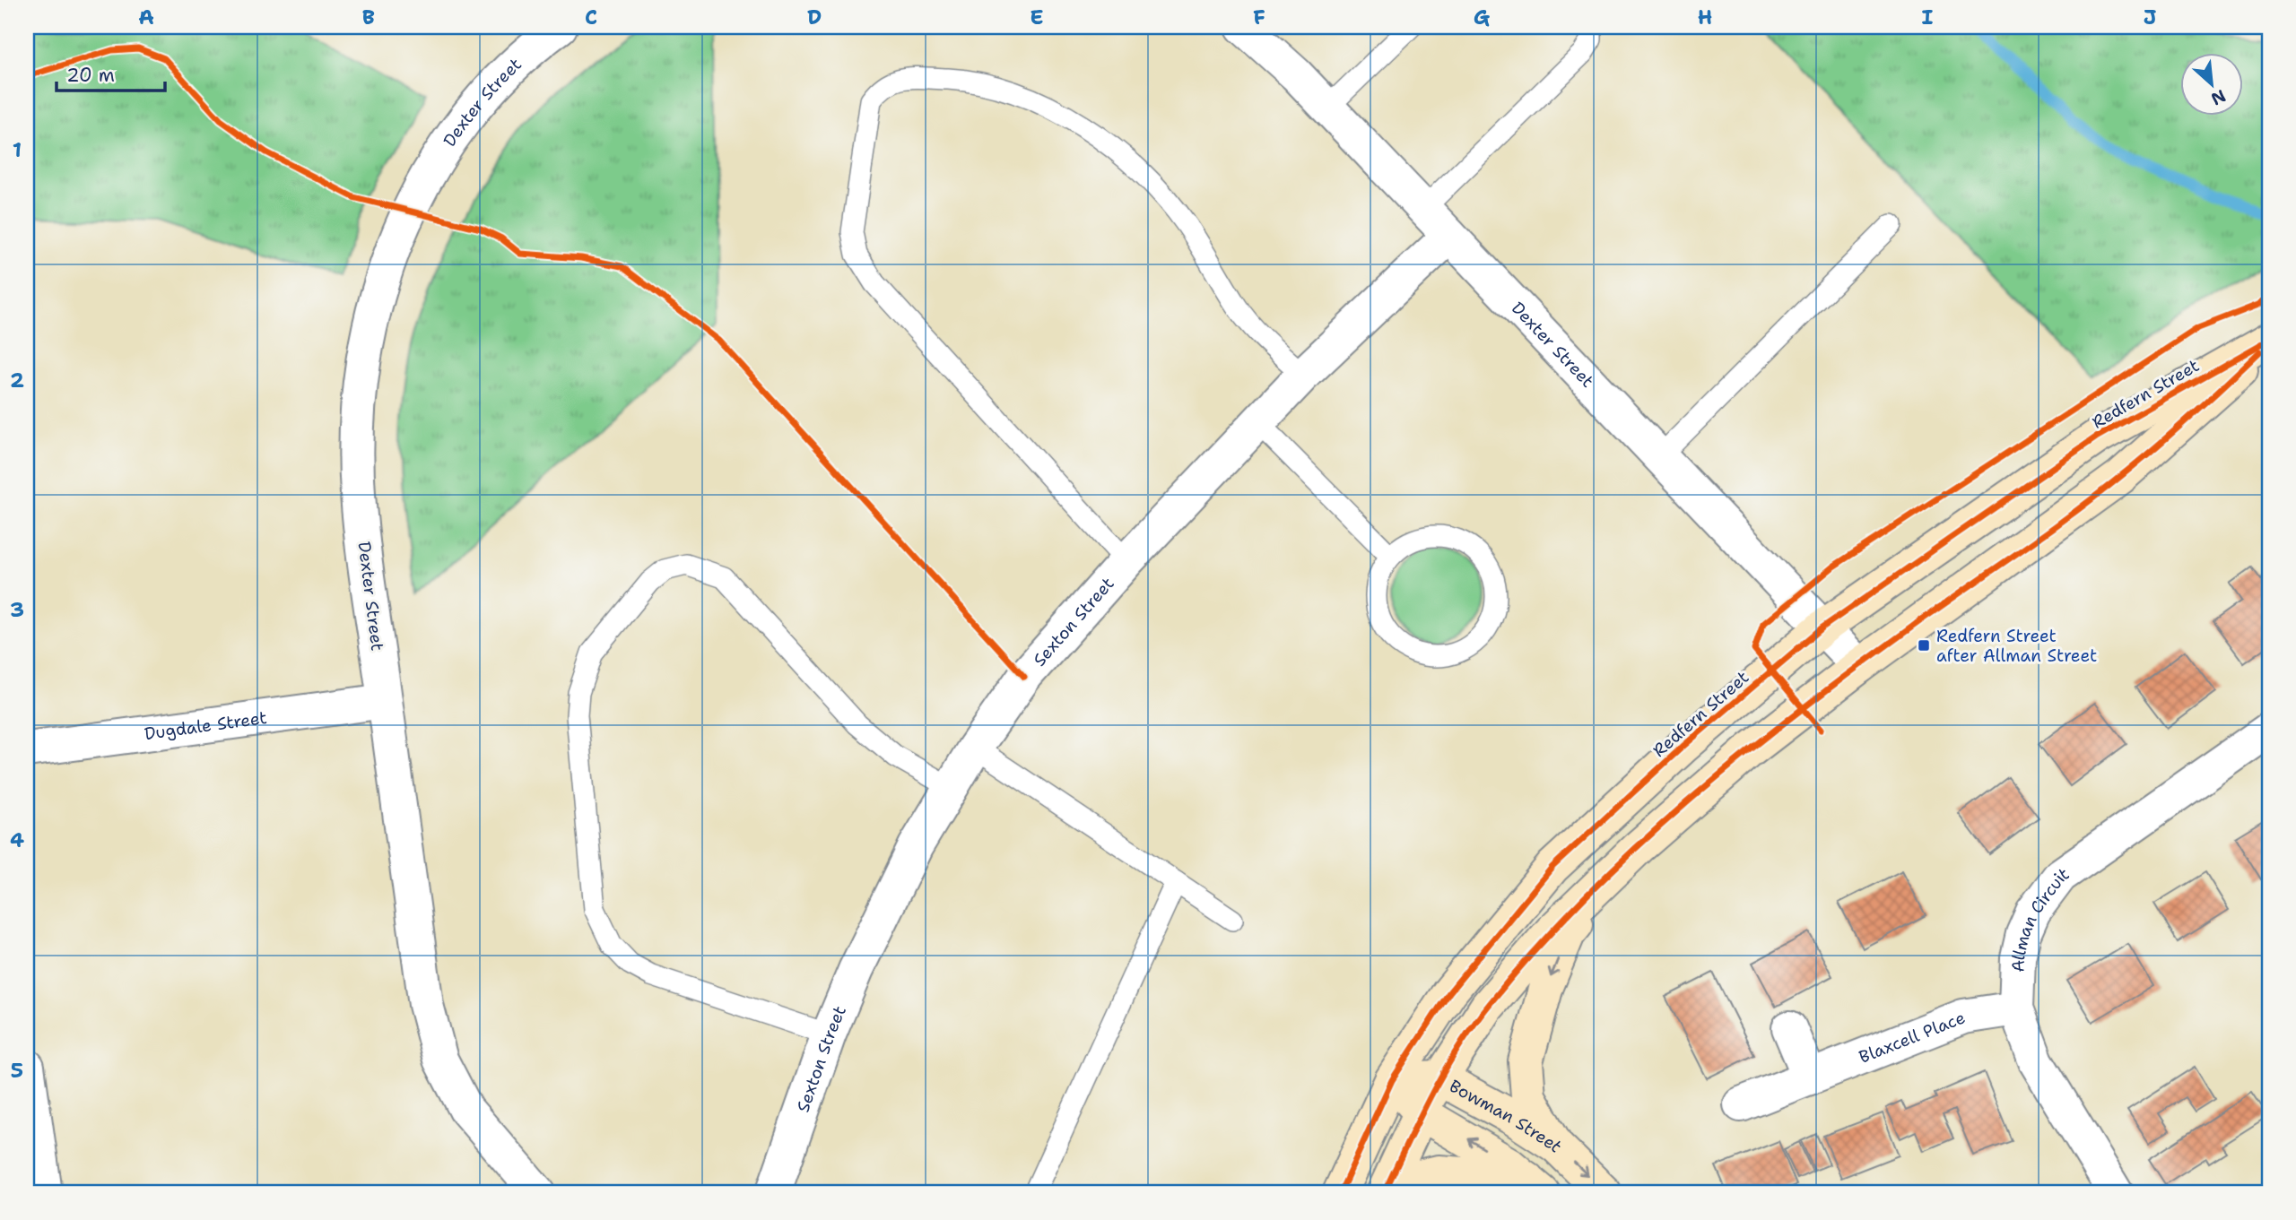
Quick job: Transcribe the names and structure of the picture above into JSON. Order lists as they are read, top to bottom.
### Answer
{
  "streets": {
    "main road": ["Redfern Street", "Bowman Street"],
    "street": [
      "Dexter Street",
      "Sexton Street",
      "Dugdale Street",
      "Allman Circuit",
      "Blaxcell Place"
    ]
  },
  "crossings": [
    ["Dexter Street", "Redfern Street"],
    ["Dexter Street", "Sexton Street"],
    ["Dexter Street", "Dugdale Street"],
    ["Redfern Street", "Bowman Street"],
    ["Allman Circuit", "Blaxcell Place"]
  ],
  "places": {
    "transit": ["Redfern Street after Allman Street"]
  },
  "scale_bar": "20 m",
  "north": "bottom right",
  "grid": {
    "columns": [
      "A",
      "B",
      "C",
      "D",
      "E",
      "F",
      "G",
      "H",
      "I",
      "J"
    ],
    "rows": [
      "1",
      "2",
      "3",
      "4",
      "5"
    ]
  }
}
